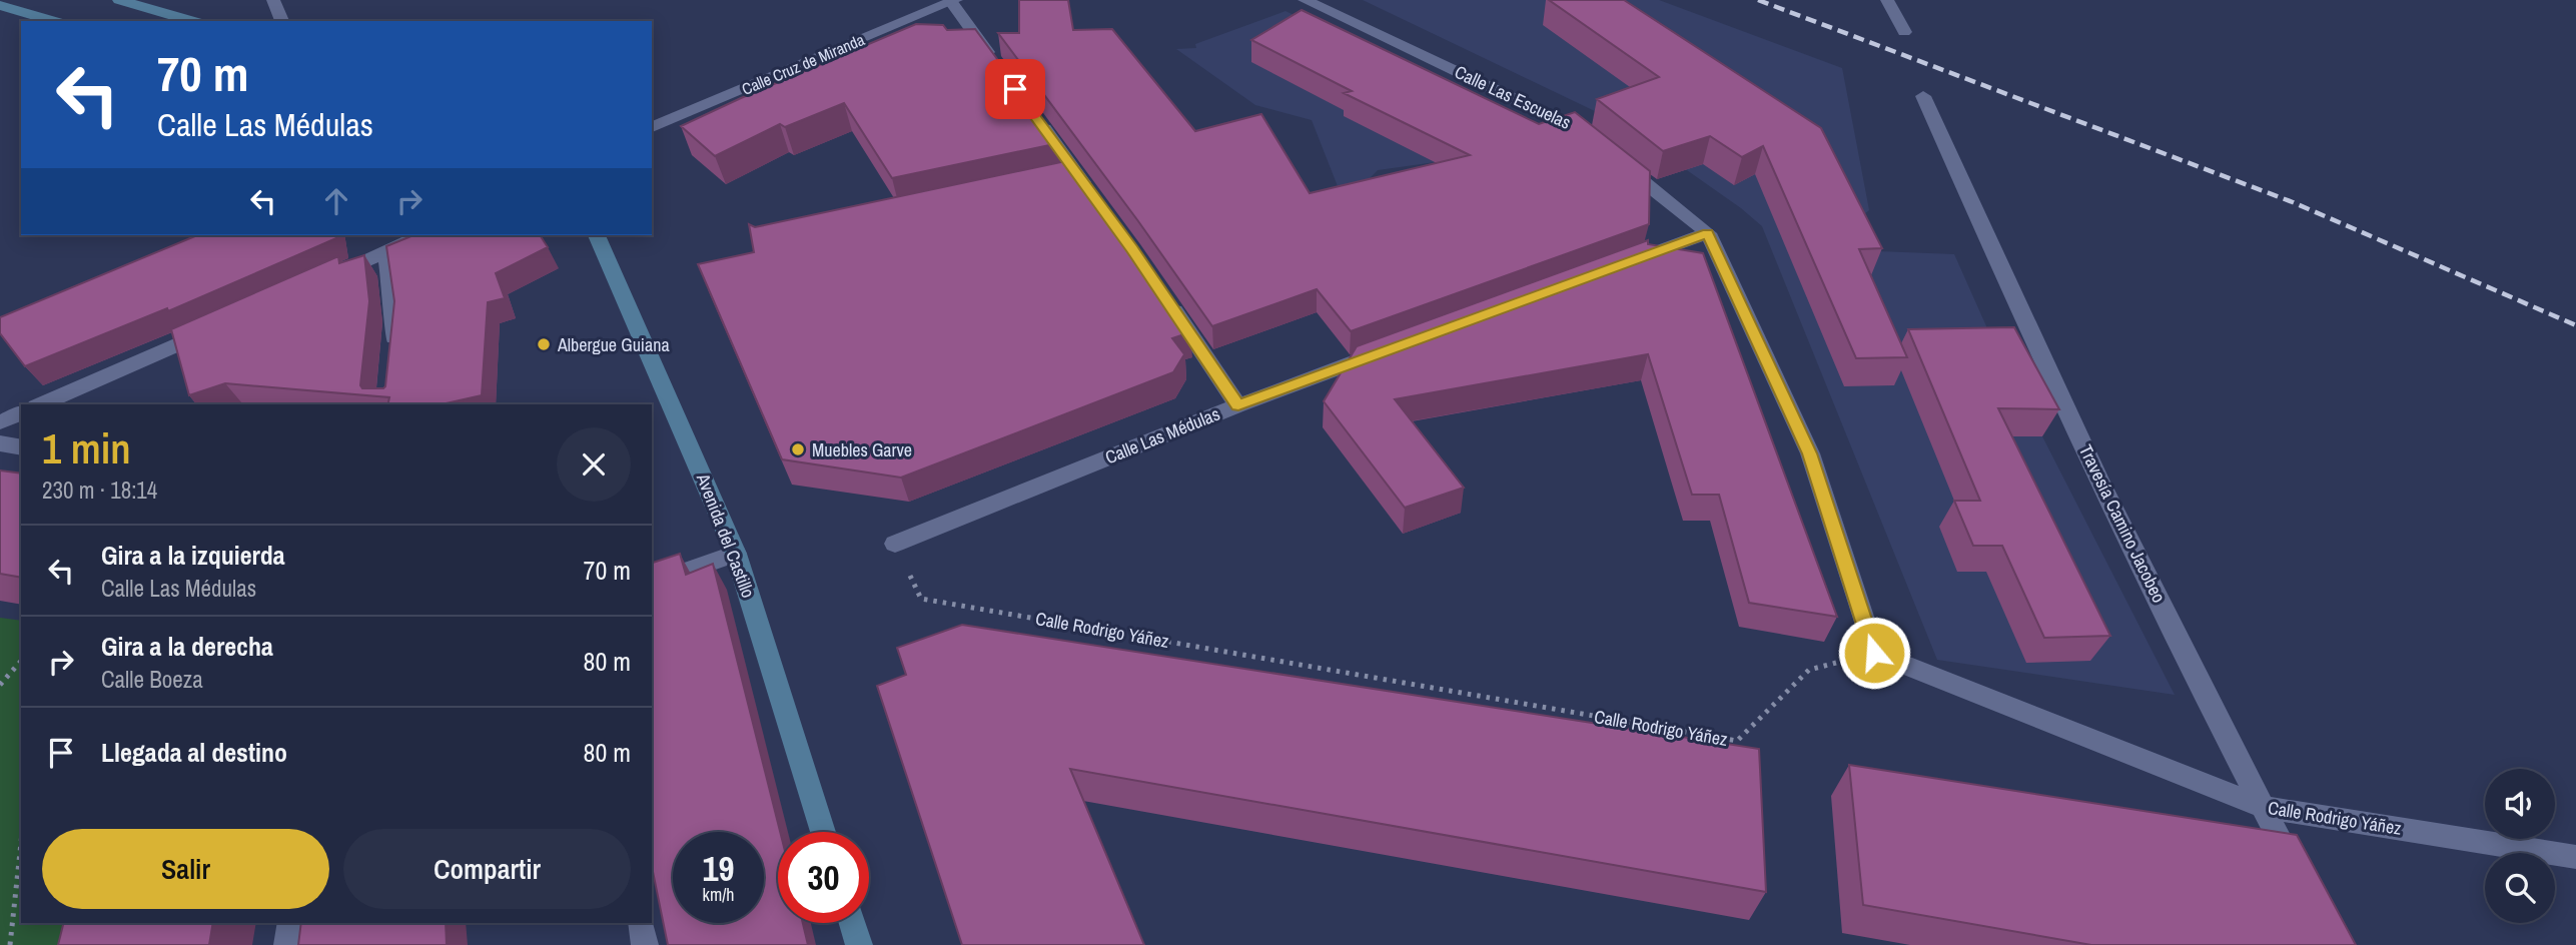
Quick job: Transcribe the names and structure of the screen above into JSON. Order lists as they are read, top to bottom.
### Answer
{
  "streets": {
    "main road": ["Avenida del Castillo"],
    "street": [
      "Calle Cruz de Miranda",
      "Calle Las Escuelas",
      "Calle Las Médulas",
      "Travesía Camino Jacobeo",
      "Calle Rodrigo Yáñez"
    ]
  },
  "crossings": [
    ["Calle Las Médulas", "Calle Rodrigo Yáñez"],
    ["Travesía Camino Jacobeo", "Calle Rodrigo Yáñez"]
  ],
  "places": ["Albergue Guiana", "Muebles Garve"],
  "page": {
    "turn": ["70 m", "Calle Las Médulas"],
    "heading": ["1 min", "230 m · 18:14"],
    "list": [
      {
        "name": "Gira a la izquierda",
        "note": "Calle Las Médulas",
        "value": "70 m"
      },
      {
        "name": "Gira a la derecha",
        "note": "Calle Boeza",
        "value": "80 m"
      },
      {
        "name": "Llegada al destino",
        "value": "80 m"
      }
    ],
    "buttons": ["Salir", "Compartir"],
    "speed": "19 km/h",
    "limit": "30"
  }
}
